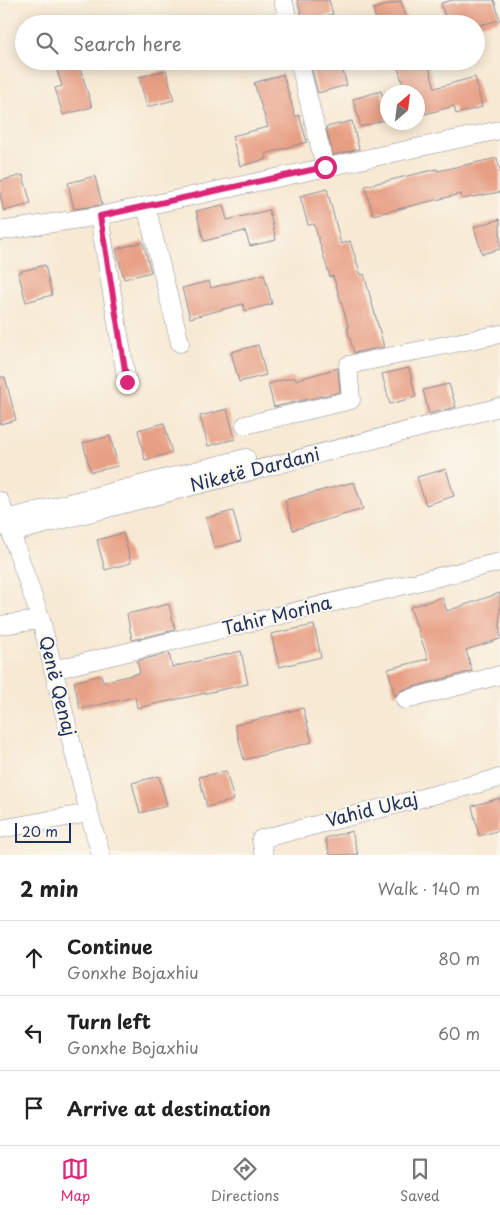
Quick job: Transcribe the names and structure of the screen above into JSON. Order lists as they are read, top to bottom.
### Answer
{
  "streets": {
    "street": [
      "Niketë Dardani",
      "Tahir Morina",
      "Qenë Qenaj",
      "Vahid Ukaj"
    ]
  },
  "crossings": [
    ["Niketë Dardani", "Qenë Qenaj"],
    ["Tahir Morina", "Qenë Qenaj"]
  ],
  "scale_bar": "20 m",
  "north": "top right",
  "page": {
    "search": "Search here",
    "scale": "20 m",
    "heading": ["2 min", "Walk · 140 m"],
    "list": [
      ["Continue", "Gonxhe Bojaxhiu", "80 m"],
      ["Turn left", "Gonxhe Bojaxhiu", "60 m"],
      "Arrive at destination"
    ],
    "nav": ["Map", "Directions", "Saved"]
  }
}
